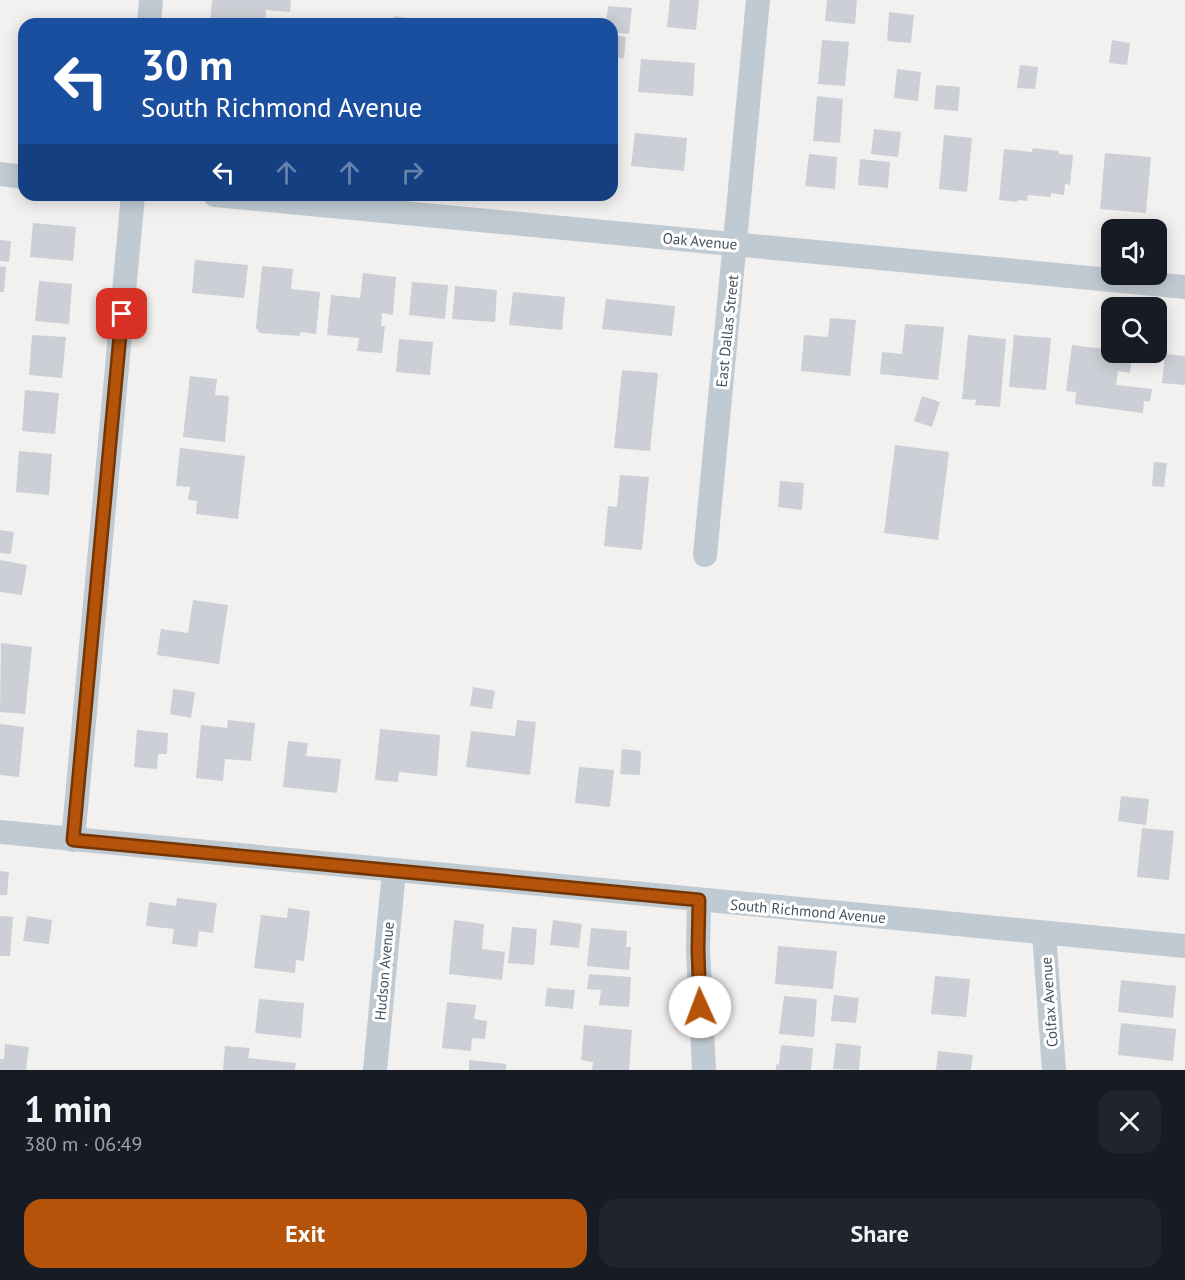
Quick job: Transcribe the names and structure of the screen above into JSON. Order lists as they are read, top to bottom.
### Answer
{
  "streets": {
    "street": [
      "Oak Avenue",
      "East Dallas Street",
      "South Richmond Avenue",
      "Hudson Avenue",
      "Colfax Avenue"
    ]
  },
  "crossings": [
    ["Oak Avenue", "East Dallas Street"],
    ["South Richmond Avenue", "Hudson Avenue"],
    ["South Richmond Avenue", "Colfax Avenue"]
  ],
  "page": {
    "turn": ["30 m", "South Richmond Avenue"],
    "heading": ["1 min", "380 m · 06:49"],
    "buttons": ["Exit", "Share"]
  }
}
